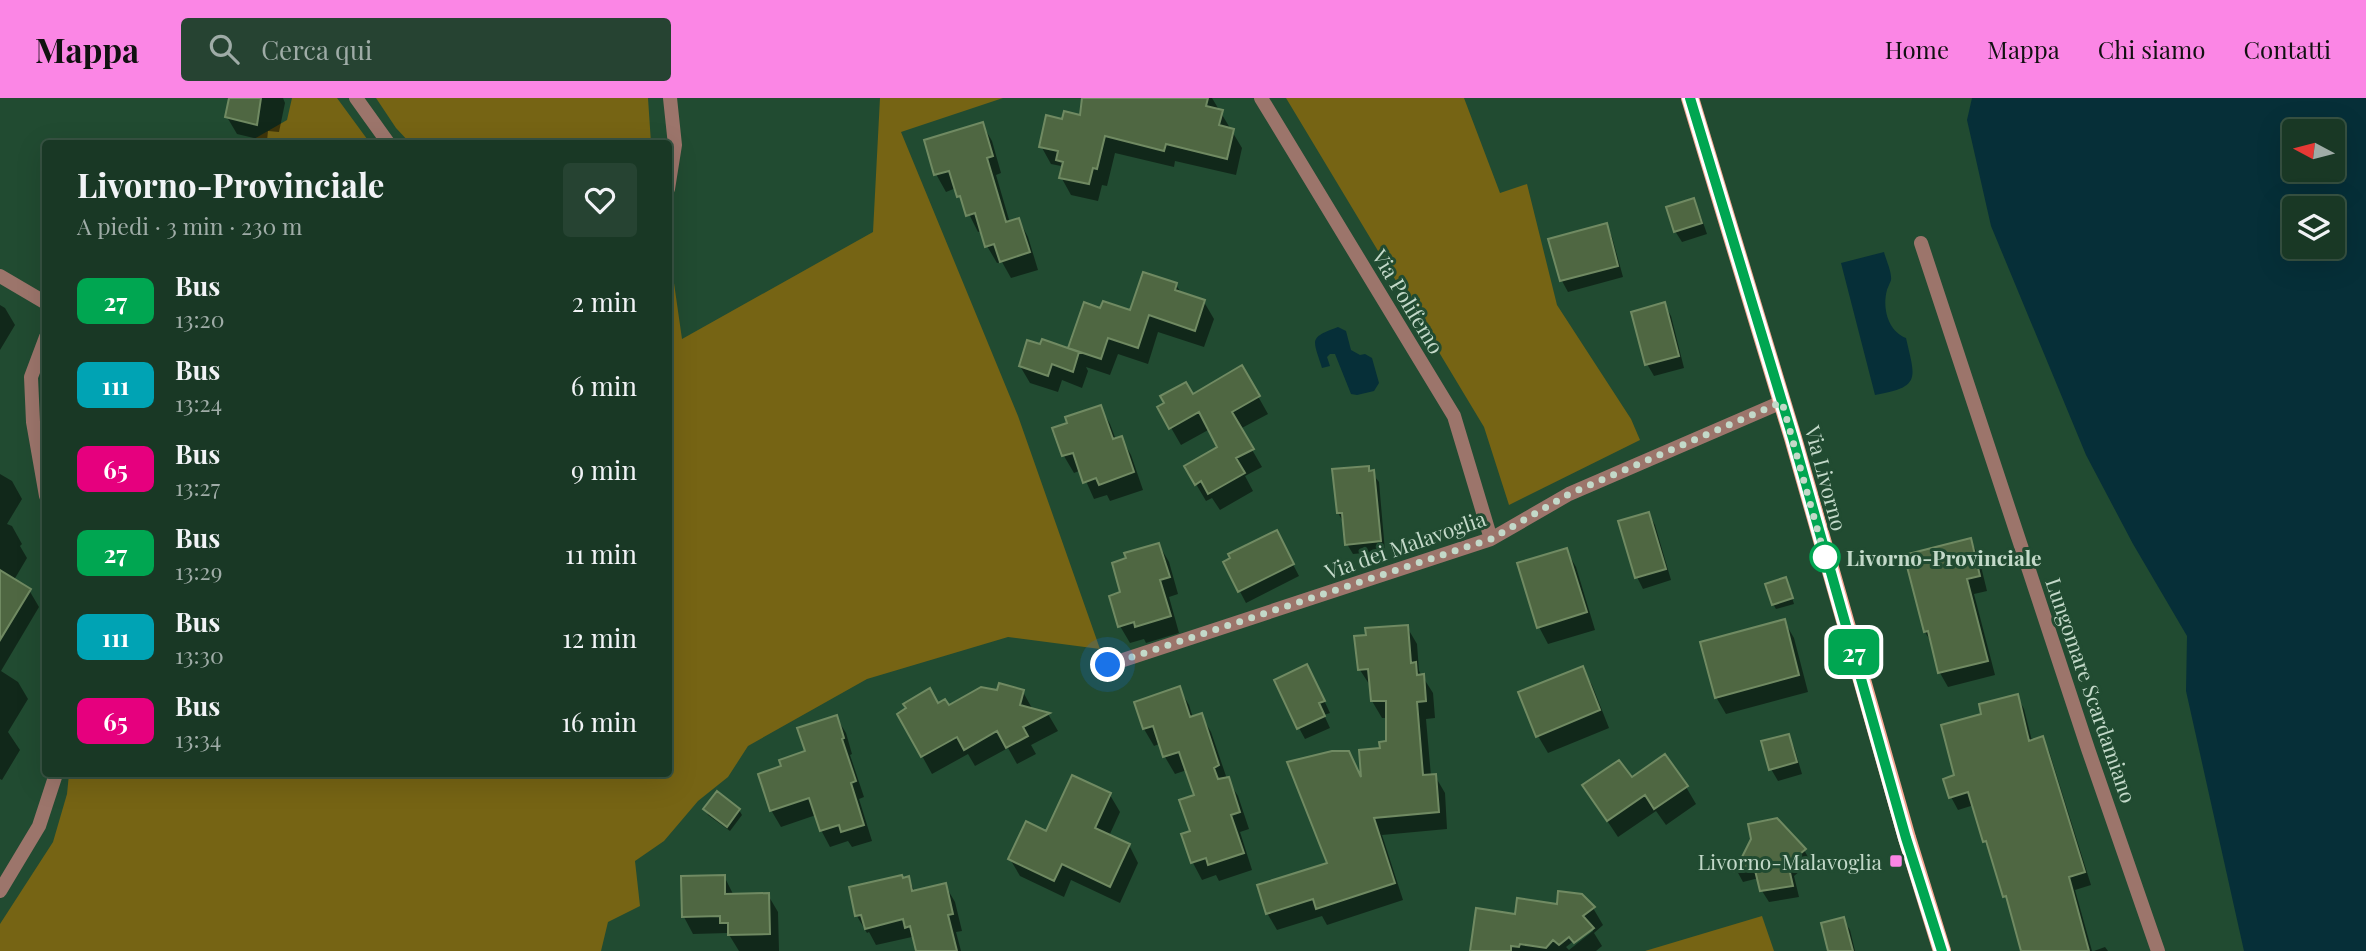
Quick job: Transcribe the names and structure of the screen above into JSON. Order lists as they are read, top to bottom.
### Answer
{
  "streets": {
    "main road": ["Via Livorno"],
    "street": ["Via Polifemo", "Via dei Malavoglia", "Lungomare Scardamiano"]
  },
  "crossings": [
    ["Via Polifemo", "Via dei Malavoglia"],
    ["Via Livorno", "Via dei Malavoglia"]
  ],
  "places": {
    "other": ["Livorno-Provinciale"],
    "transit": ["Livorno-Malavoglia"]
  },
  "lines": ["bus line 27"],
  "north": "left",
  "page": {
    "header": "Mappa",
    "search": "Cerca qui",
    "nav": [
      "Home",
      "Mappa",
      "Chi siamo",
      "Contatti"
    ],
    "on_map": "27",
    "heading": ["Livorno-Provinciale", "A piedi · 3 min · 230 m"],
    "list": [
      {
        "mark": "27",
        "name": "Bus",
        "note": "13:20",
        "value": "2 min"
      },
      {
        "mark": "111",
        "name": "Bus",
        "note": "13:24",
        "value": "6 min"
      },
      {
        "mark": "65",
        "name": "Bus",
        "note": "13:27",
        "value": "9 min"
      },
      {
        "mark": "27",
        "name": "Bus",
        "note": "13:29",
        "value": "11 min"
      },
      {
        "mark": "111",
        "name": "Bus",
        "note": "13:30",
        "value": "12 min"
      },
      {
        "mark": "65",
        "name": "Bus",
        "note": "13:34",
        "value": "16 min"
      }
    ]
  }
}
